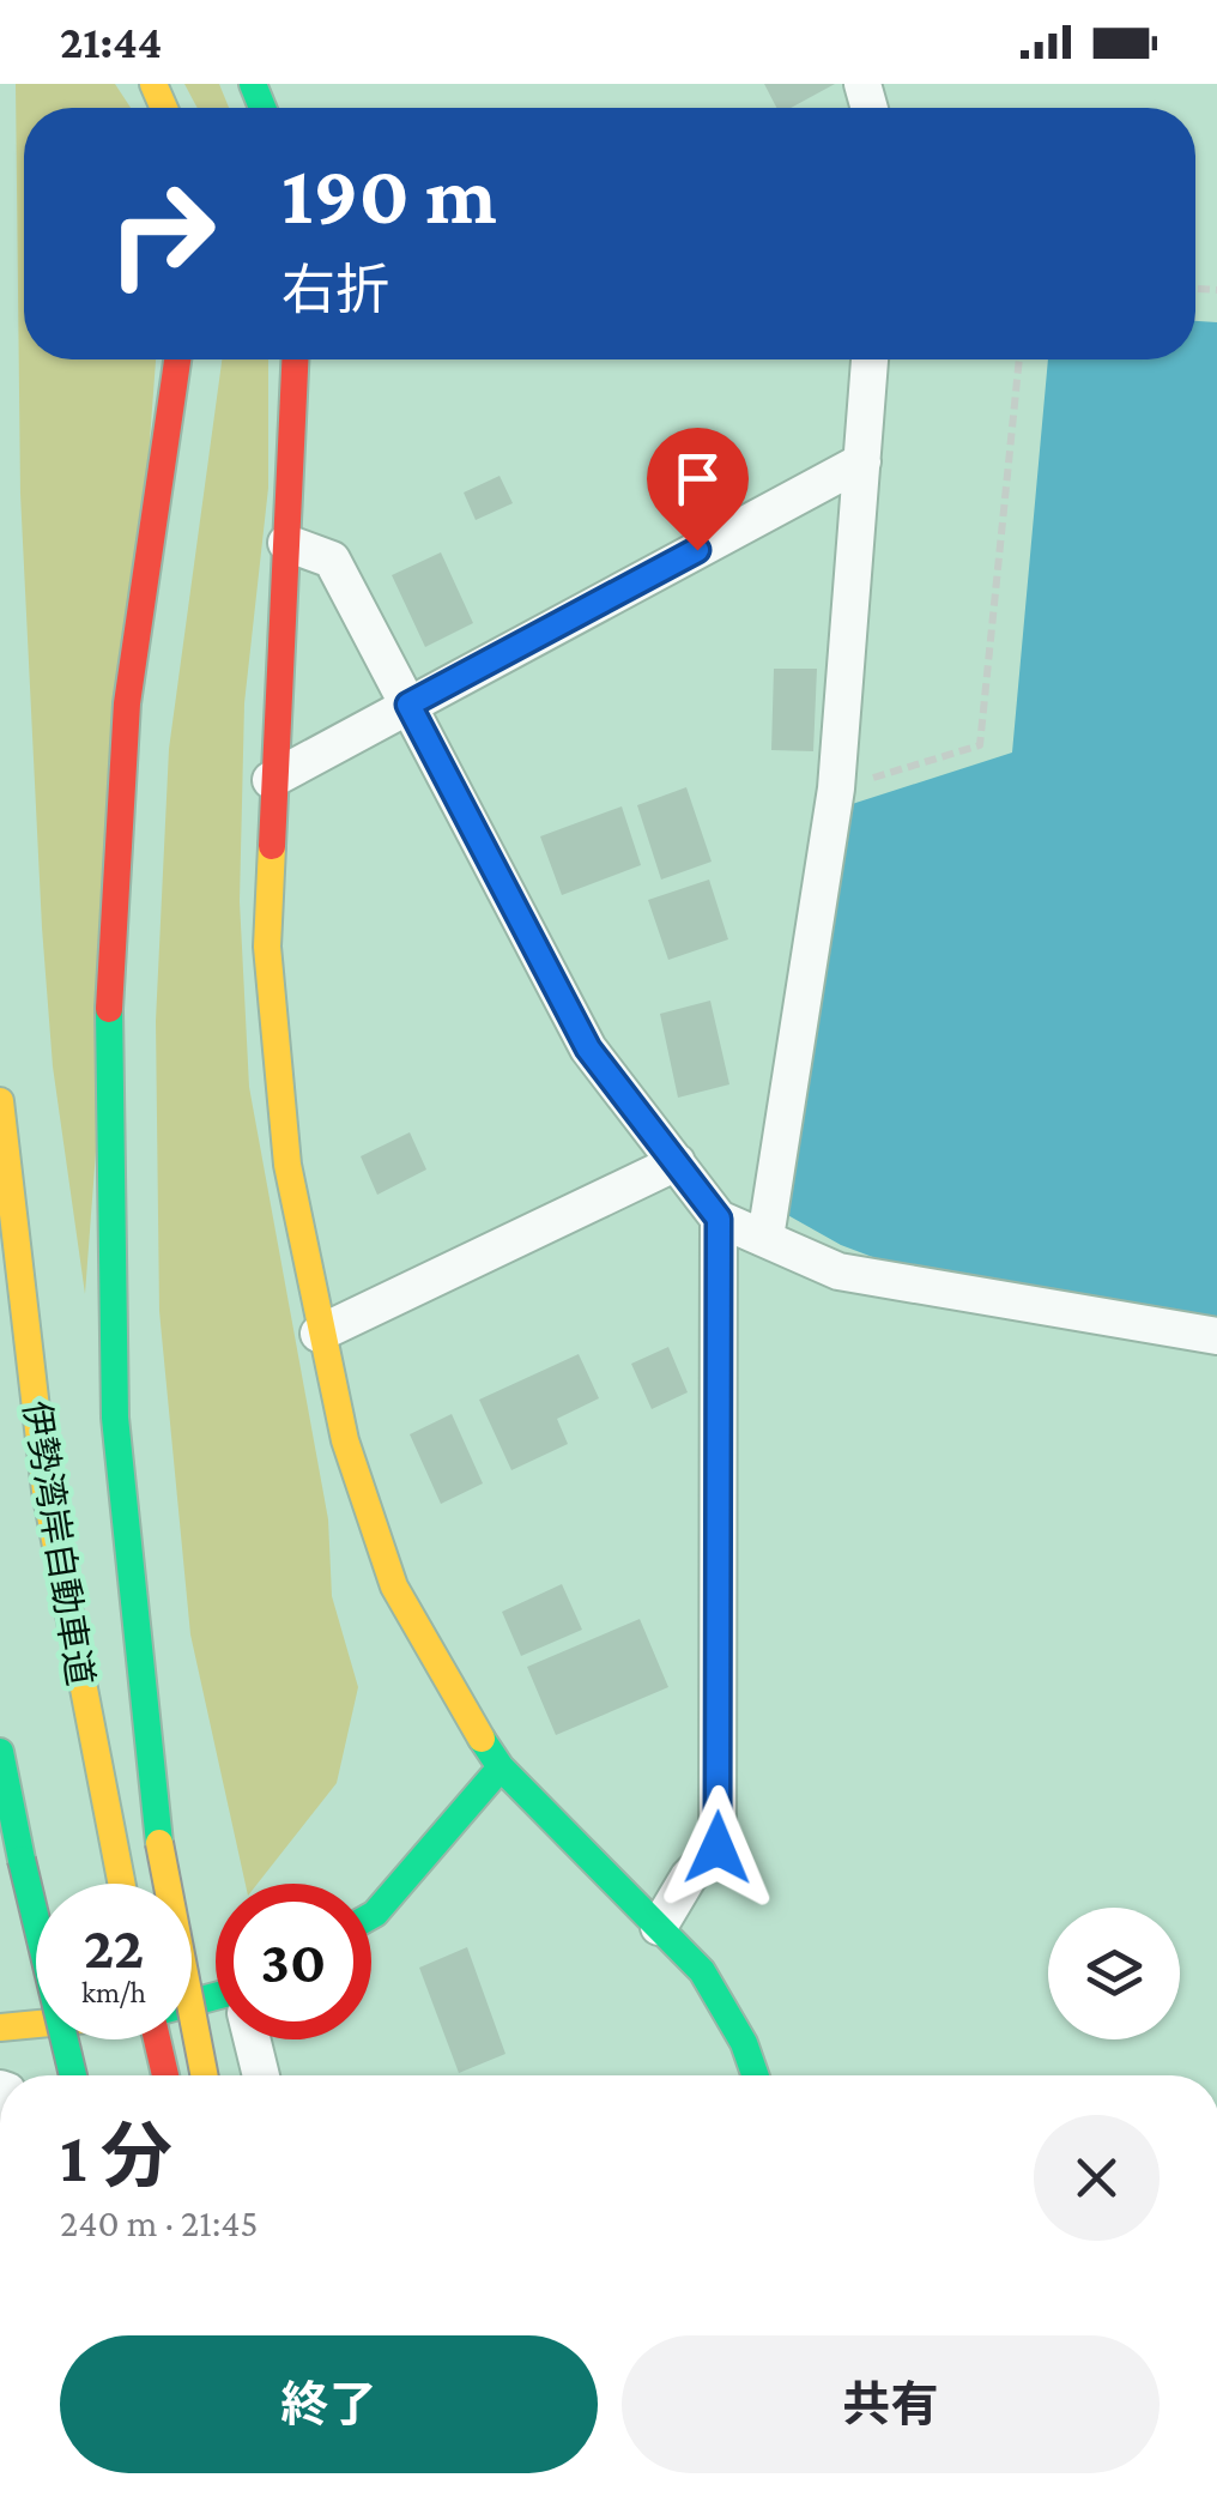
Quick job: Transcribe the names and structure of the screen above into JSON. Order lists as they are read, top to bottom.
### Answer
{
  "streets": {
    "main road": ["伊勢湾岸自動車道"]
  },
  "page": {
    "status": "21:44",
    "turn": ["190 m", "右折"],
    "speed": "22 km/h",
    "limit": "30",
    "heading": ["1 分", "240 m · 21:45"],
    "buttons": ["終了", "共有"]
  }
}
